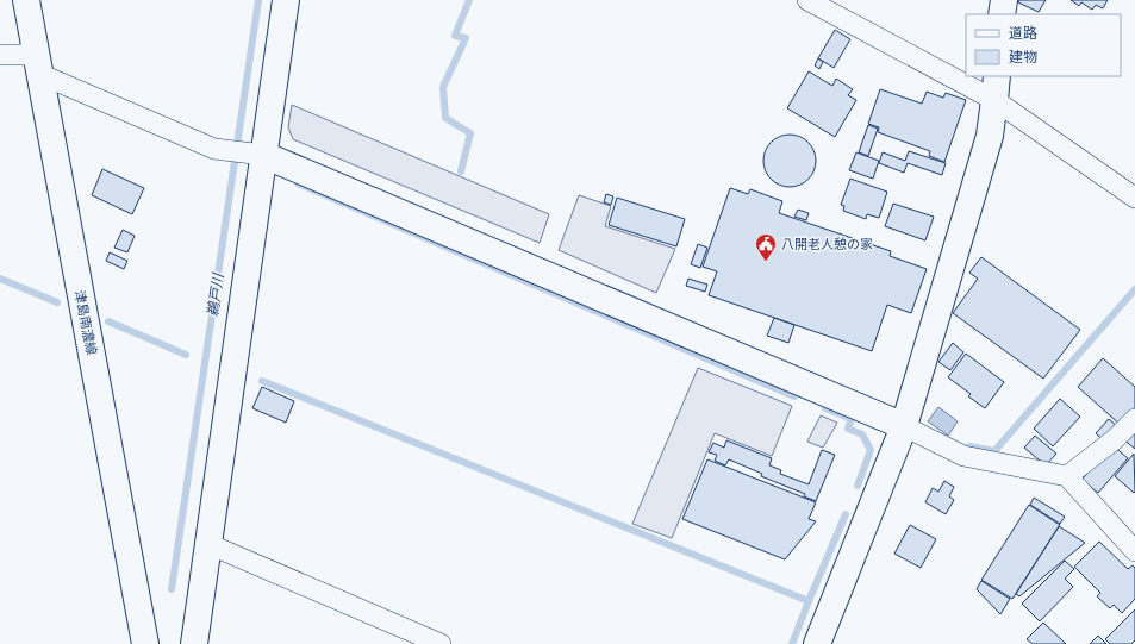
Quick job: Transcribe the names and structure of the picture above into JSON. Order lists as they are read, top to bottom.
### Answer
{
  "streets": {
    "street": ["津島南濃線"]
  },
  "water": ["鵜戸川"],
  "places": {
    "public building": ["八開老人憩の家"]
  },
  "legend": ["道路", "建物"]
}
